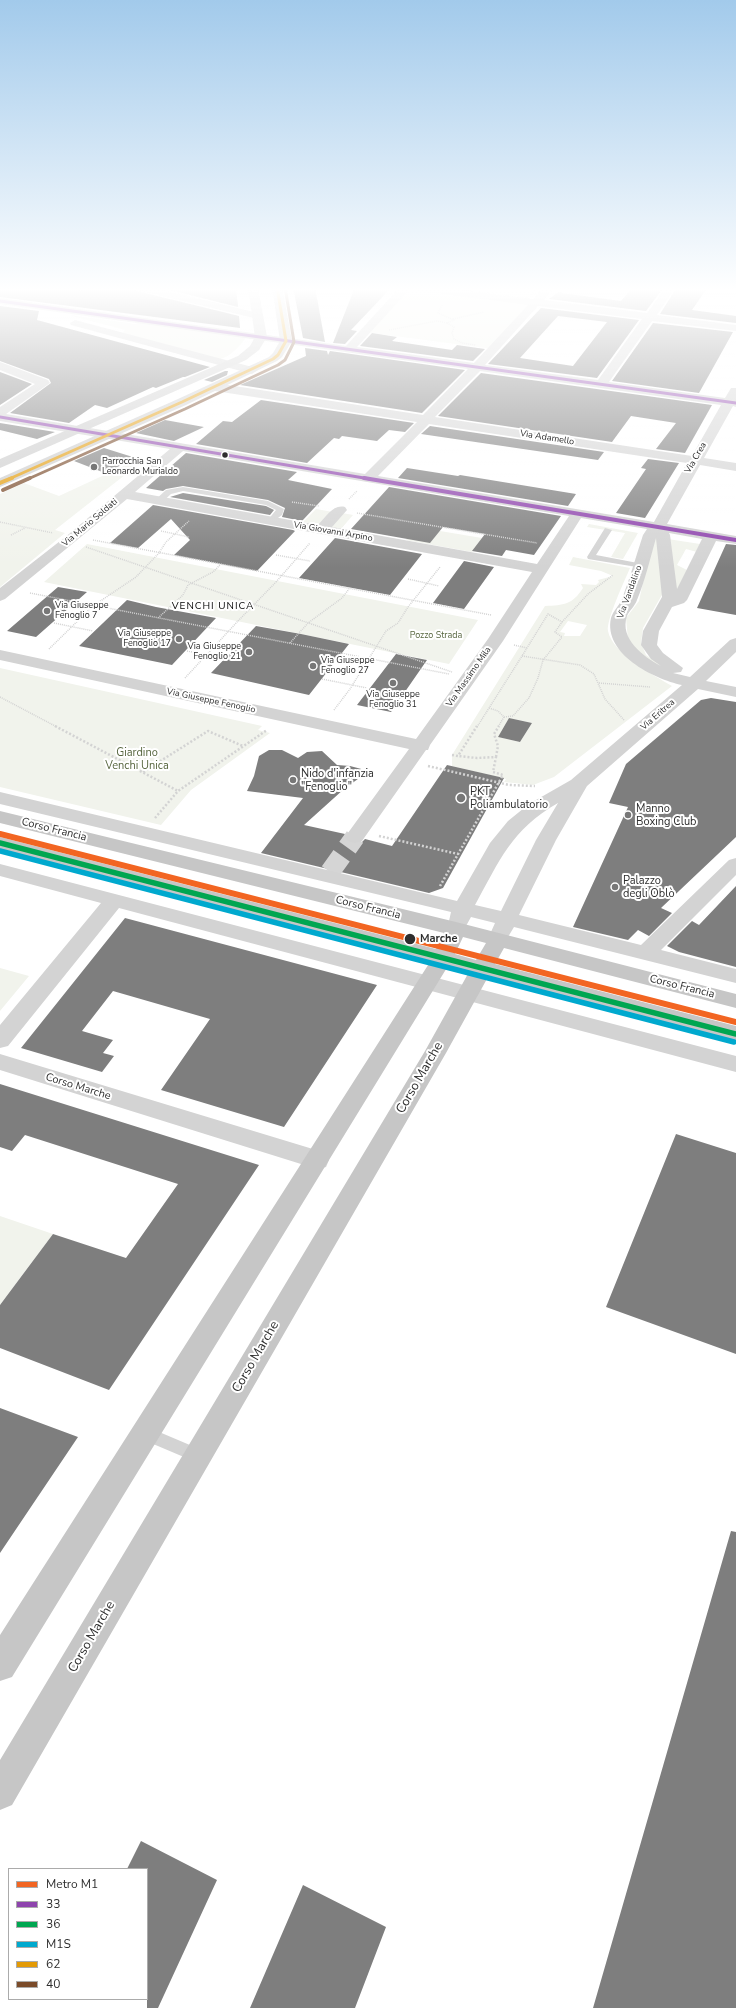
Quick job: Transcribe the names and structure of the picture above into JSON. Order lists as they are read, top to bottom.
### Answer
{
  "streets": {
    "main road": ["Corso Francia", "Corso Marche"],
    "street": [
      "Via Adamello",
      "Via Crea",
      "Via Mario Soldati",
      "Via Giovanni Arpino",
      "Via Vandalino",
      "Via Massimo Mila",
      "Via Giuseppe Fenoglio",
      "Via Eritrea"
    ]
  },
  "crossings": [
    ["Via Adamello", "Via Crea"],
    ["Via Crea", "Via Vandalino"],
    ["Via Mario Soldati", "Via Giovanni Arpino"],
    ["Via Giovanni Arpino", "Via Massimo Mila"],
    ["Via Vandalino", "Via Eritrea"],
    ["Via Massimo Mila", "Via Giuseppe Fenoglio"],
    ["Corso Francia", "Corso Marche"]
  ],
  "districts": ["VENCHI UNICA"],
  "parks": ["Pozzo Strada", "Giardino Venchi Unica"],
  "places": [
    "Parrocchia San Leonardo Murialdo",
    "Via Giuseppe Fenoglio 7",
    "Via Giuseppe Fenoglio 17",
    "Via Giuseppe Fenoglio 21",
    "Via Giuseppe Fenoglio 27",
    "Via Giuseppe Fenoglio 31",
    "Nido d'infanzia \"Fenoglio\"",
    "PKT Poliambulatorio",
    "Manno Boxing Club",
    "Palazzo degli Oblò",
    "Marche"
  ],
  "lines": [
    "transit line 33",
    "transit line 62",
    "transit line 40",
    "metro line M1",
    "transit line 36",
    "transit line M1S"
  ],
  "legend": [
    "Metro M1",
    "33",
    "36",
    "M1S",
    "62",
    "40"
  ]
}
